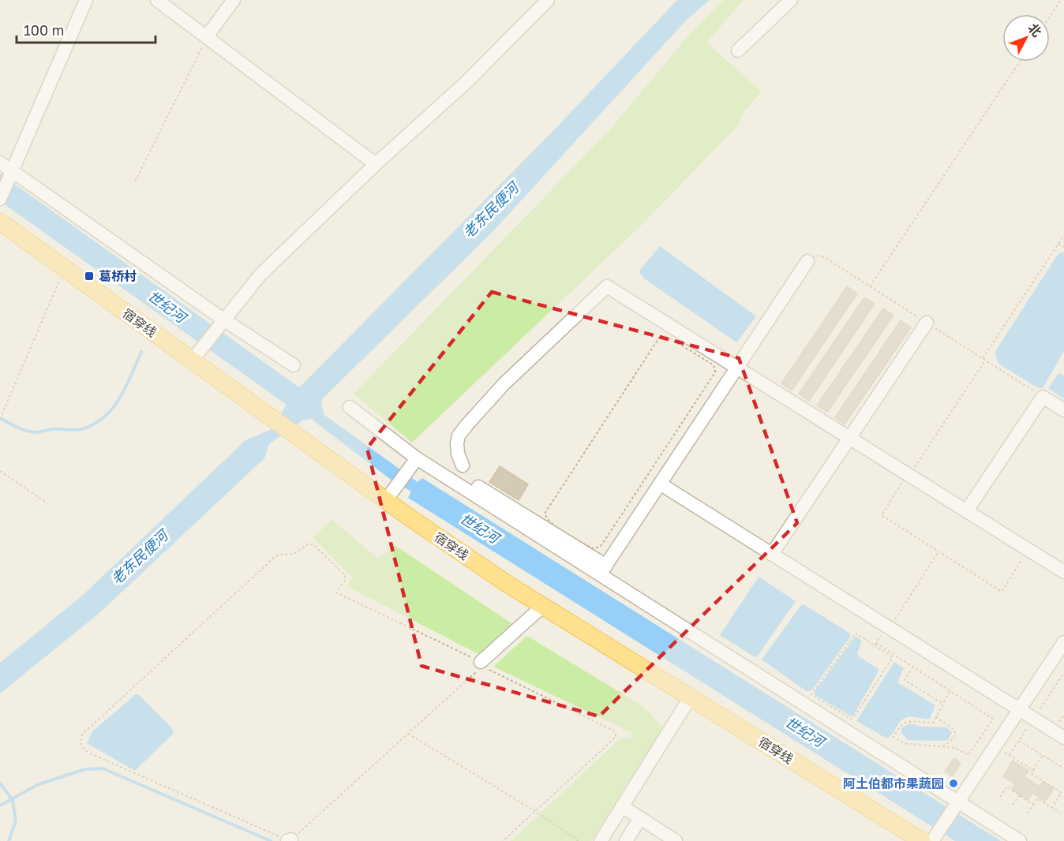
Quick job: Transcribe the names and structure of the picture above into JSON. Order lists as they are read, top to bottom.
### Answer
{
  "streets": {
    "main road": ["宿穿线"]
  },
  "water": ["老东民便河", "世纪河"],
  "places": {
    "transit": ["葛桥村"],
    "other": ["阿土伯都市果蔬园"]
  },
  "scale_bar": "100 m",
  "north": "top right"
}
